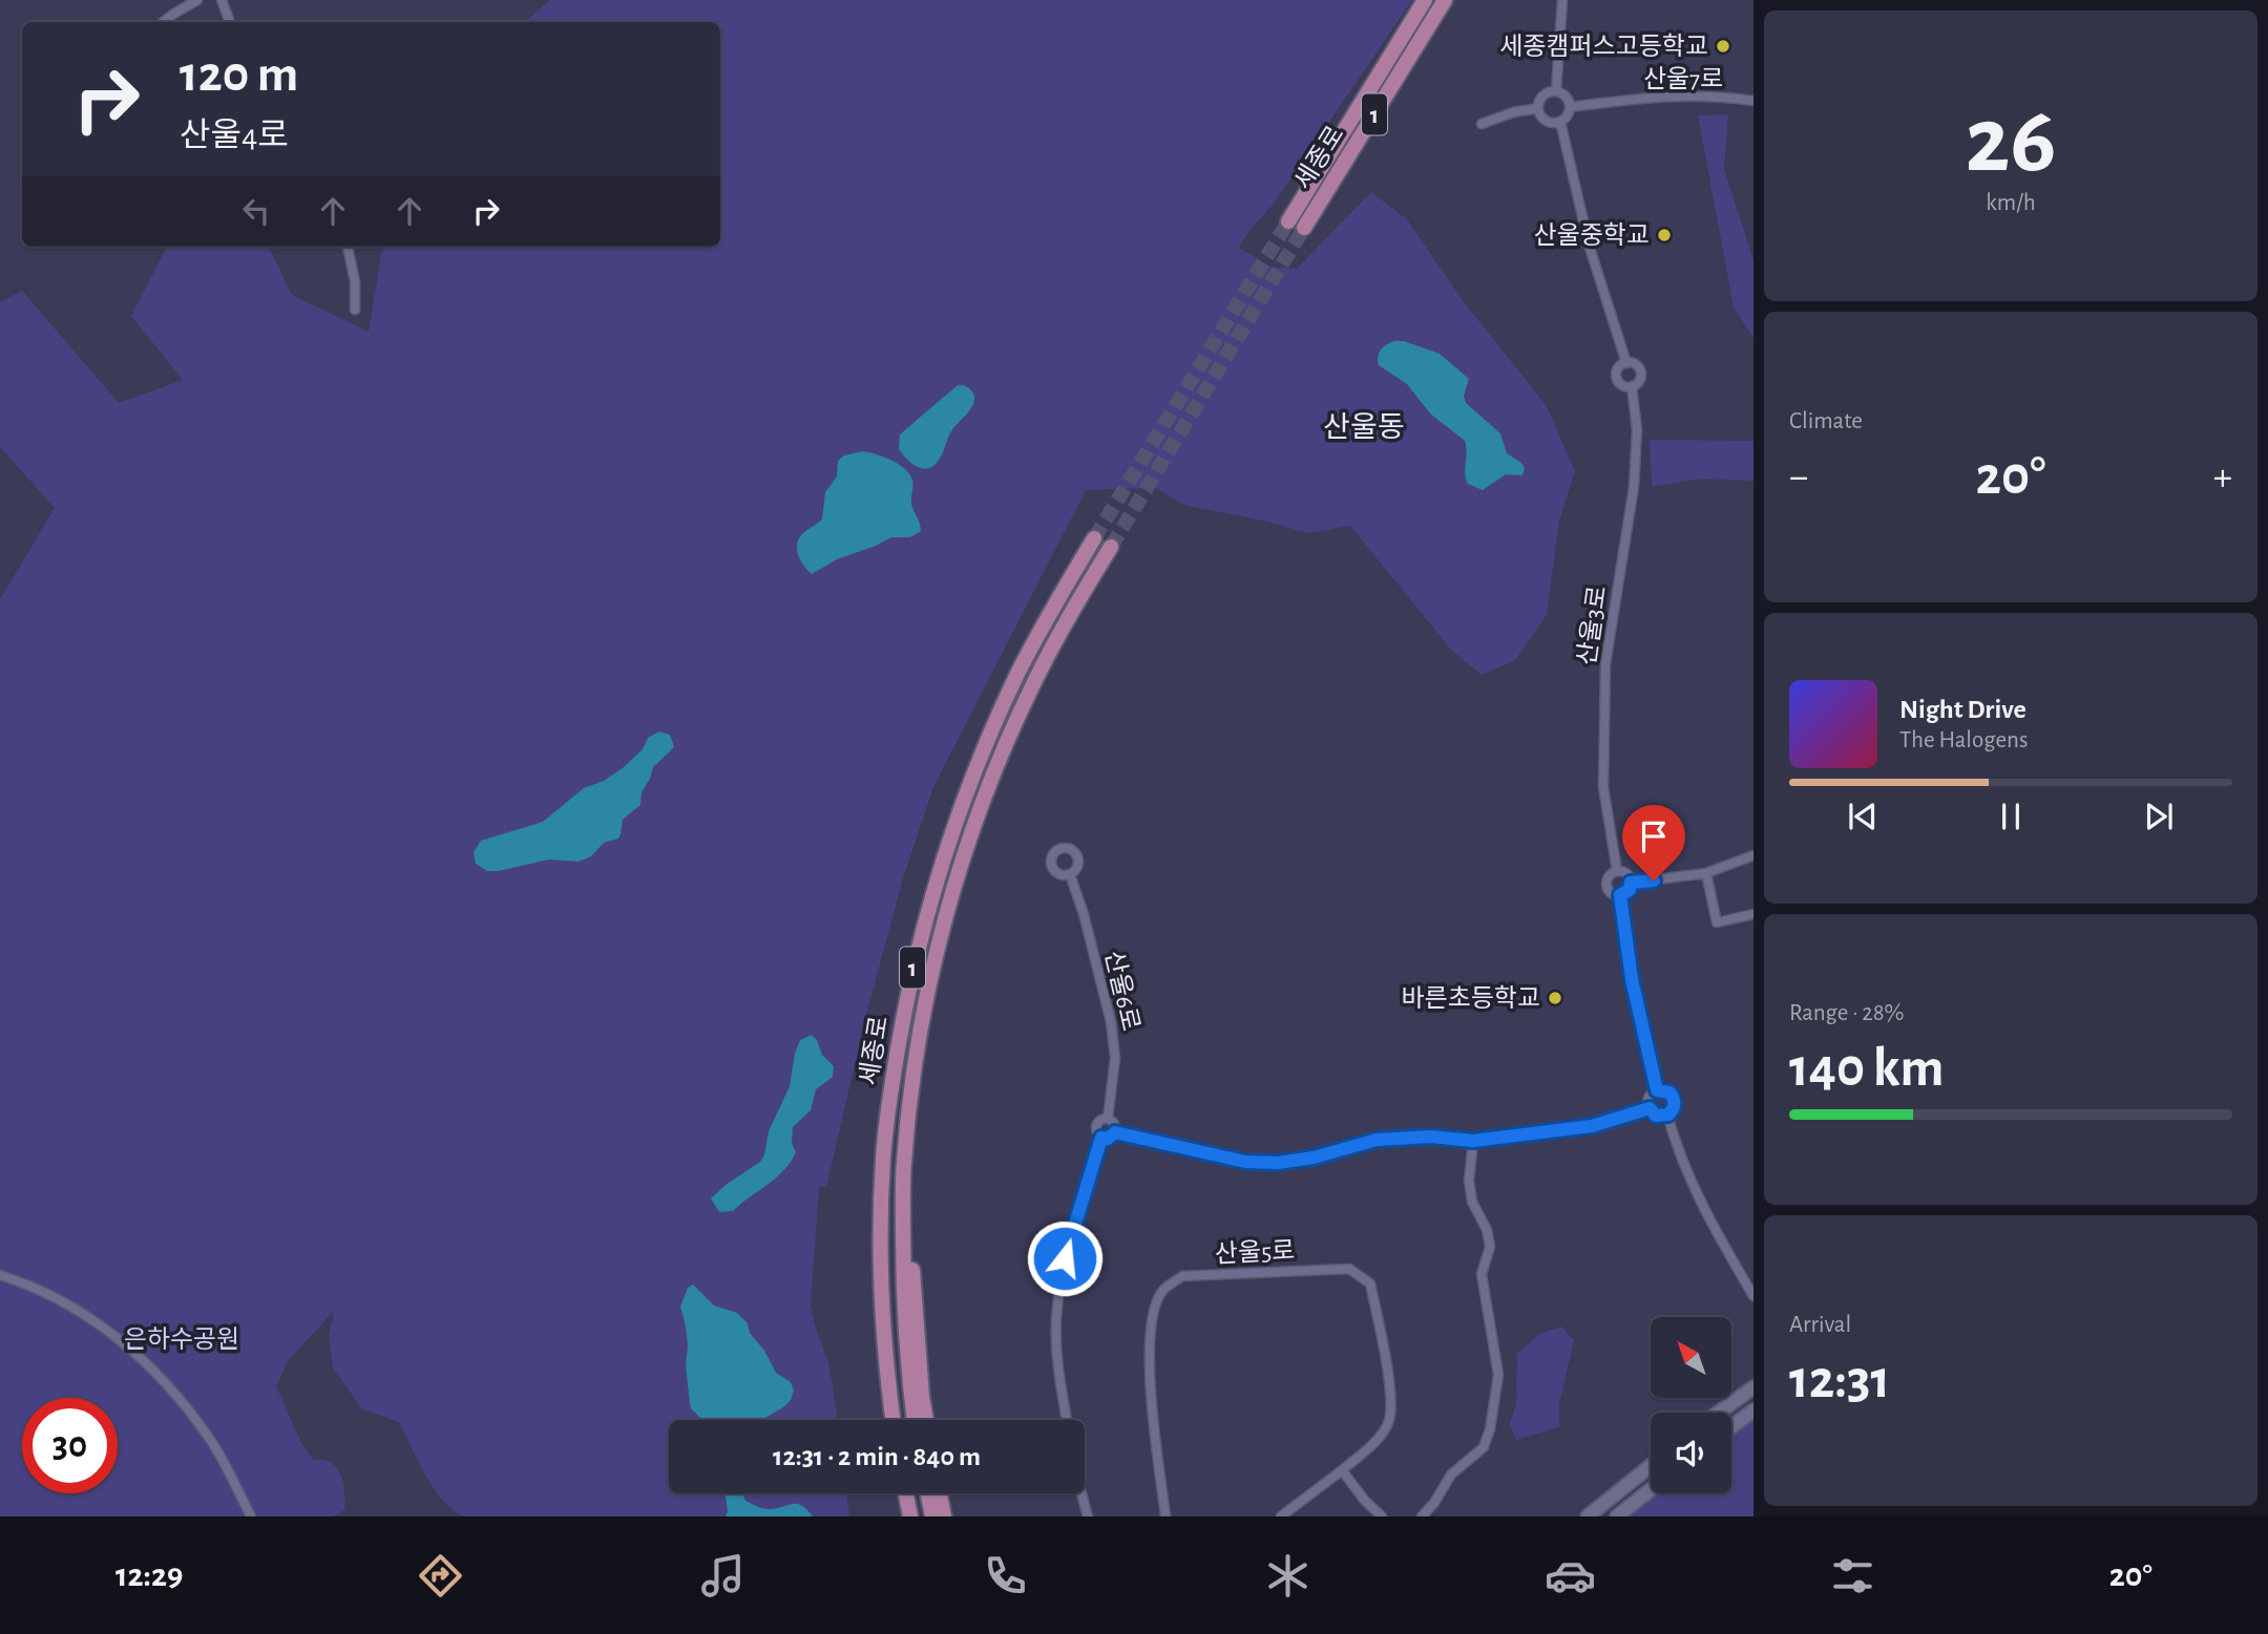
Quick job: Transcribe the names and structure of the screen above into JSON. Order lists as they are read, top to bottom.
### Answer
{
  "streets": {
    "highway": ["1", "세종로"],
    "street": [
      "산울7로",
      "산울3로",
      "산울6로",
      "산울5로"
    ]
  },
  "districts": ["산울동"],
  "parks": ["은하수공원"],
  "places": ["세종캠퍼스고등학교", "산울중학교", "바른초등학교"],
  "north": "top left",
  "page": {
    "tile": [
      ["26", "km/h"],
      "Climate",
      ["Range · 28%", "140 km"],
      ["Arrival", "12:31"]
    ],
    "turn": ["120 m", "산울4로"],
    "heat": ["−", "20°", "+"],
    "song": ["Night Drive", "The Halogens"],
    "limit": "30",
    "trip": "12:31 · 2 min · 840 m",
    "tabs": ["12:29", "20°"]
  }
}
